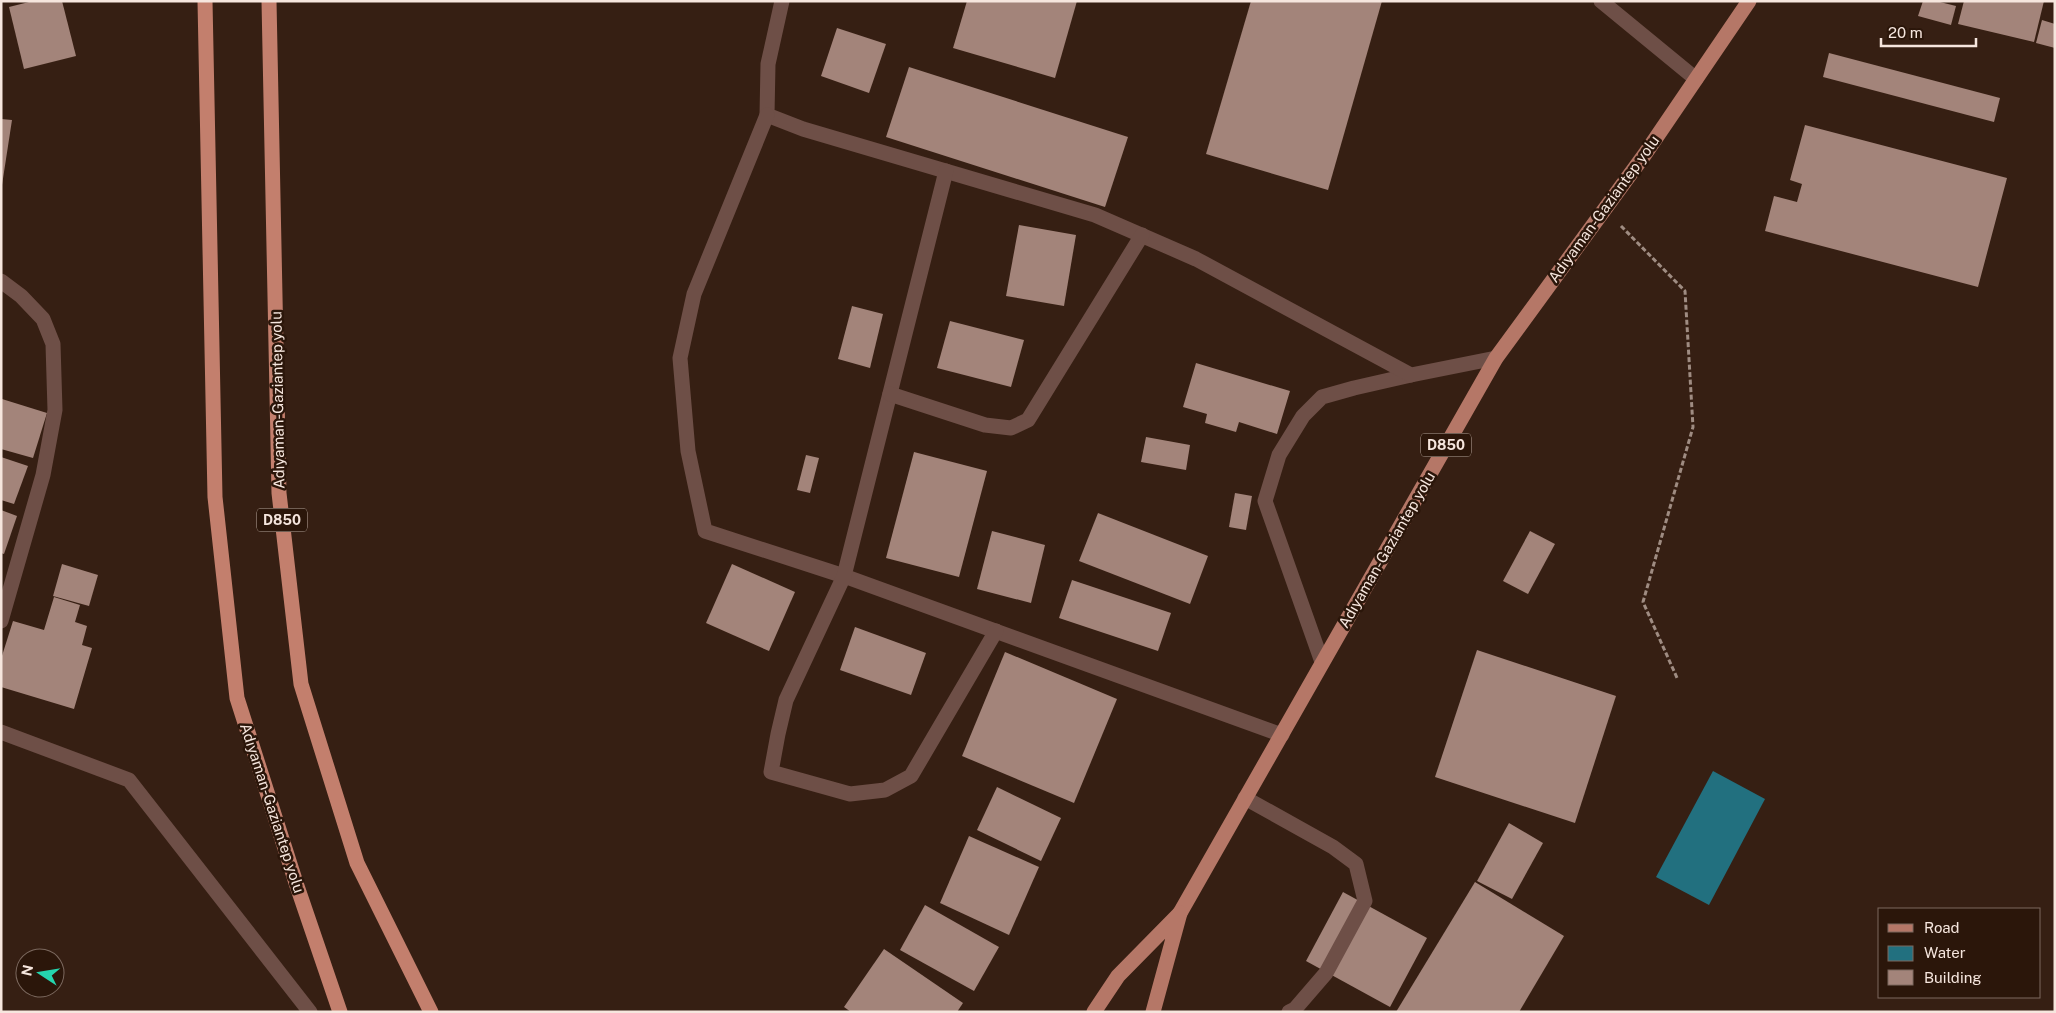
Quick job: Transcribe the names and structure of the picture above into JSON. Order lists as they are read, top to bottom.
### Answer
{
  "streets": {
    "highway": ["Adıyaman-Gaziantep yolu", "D850"]
  },
  "legend": ["Road", "Water", "Building"],
  "scale_bar": "20 m",
  "north": "left"
}
